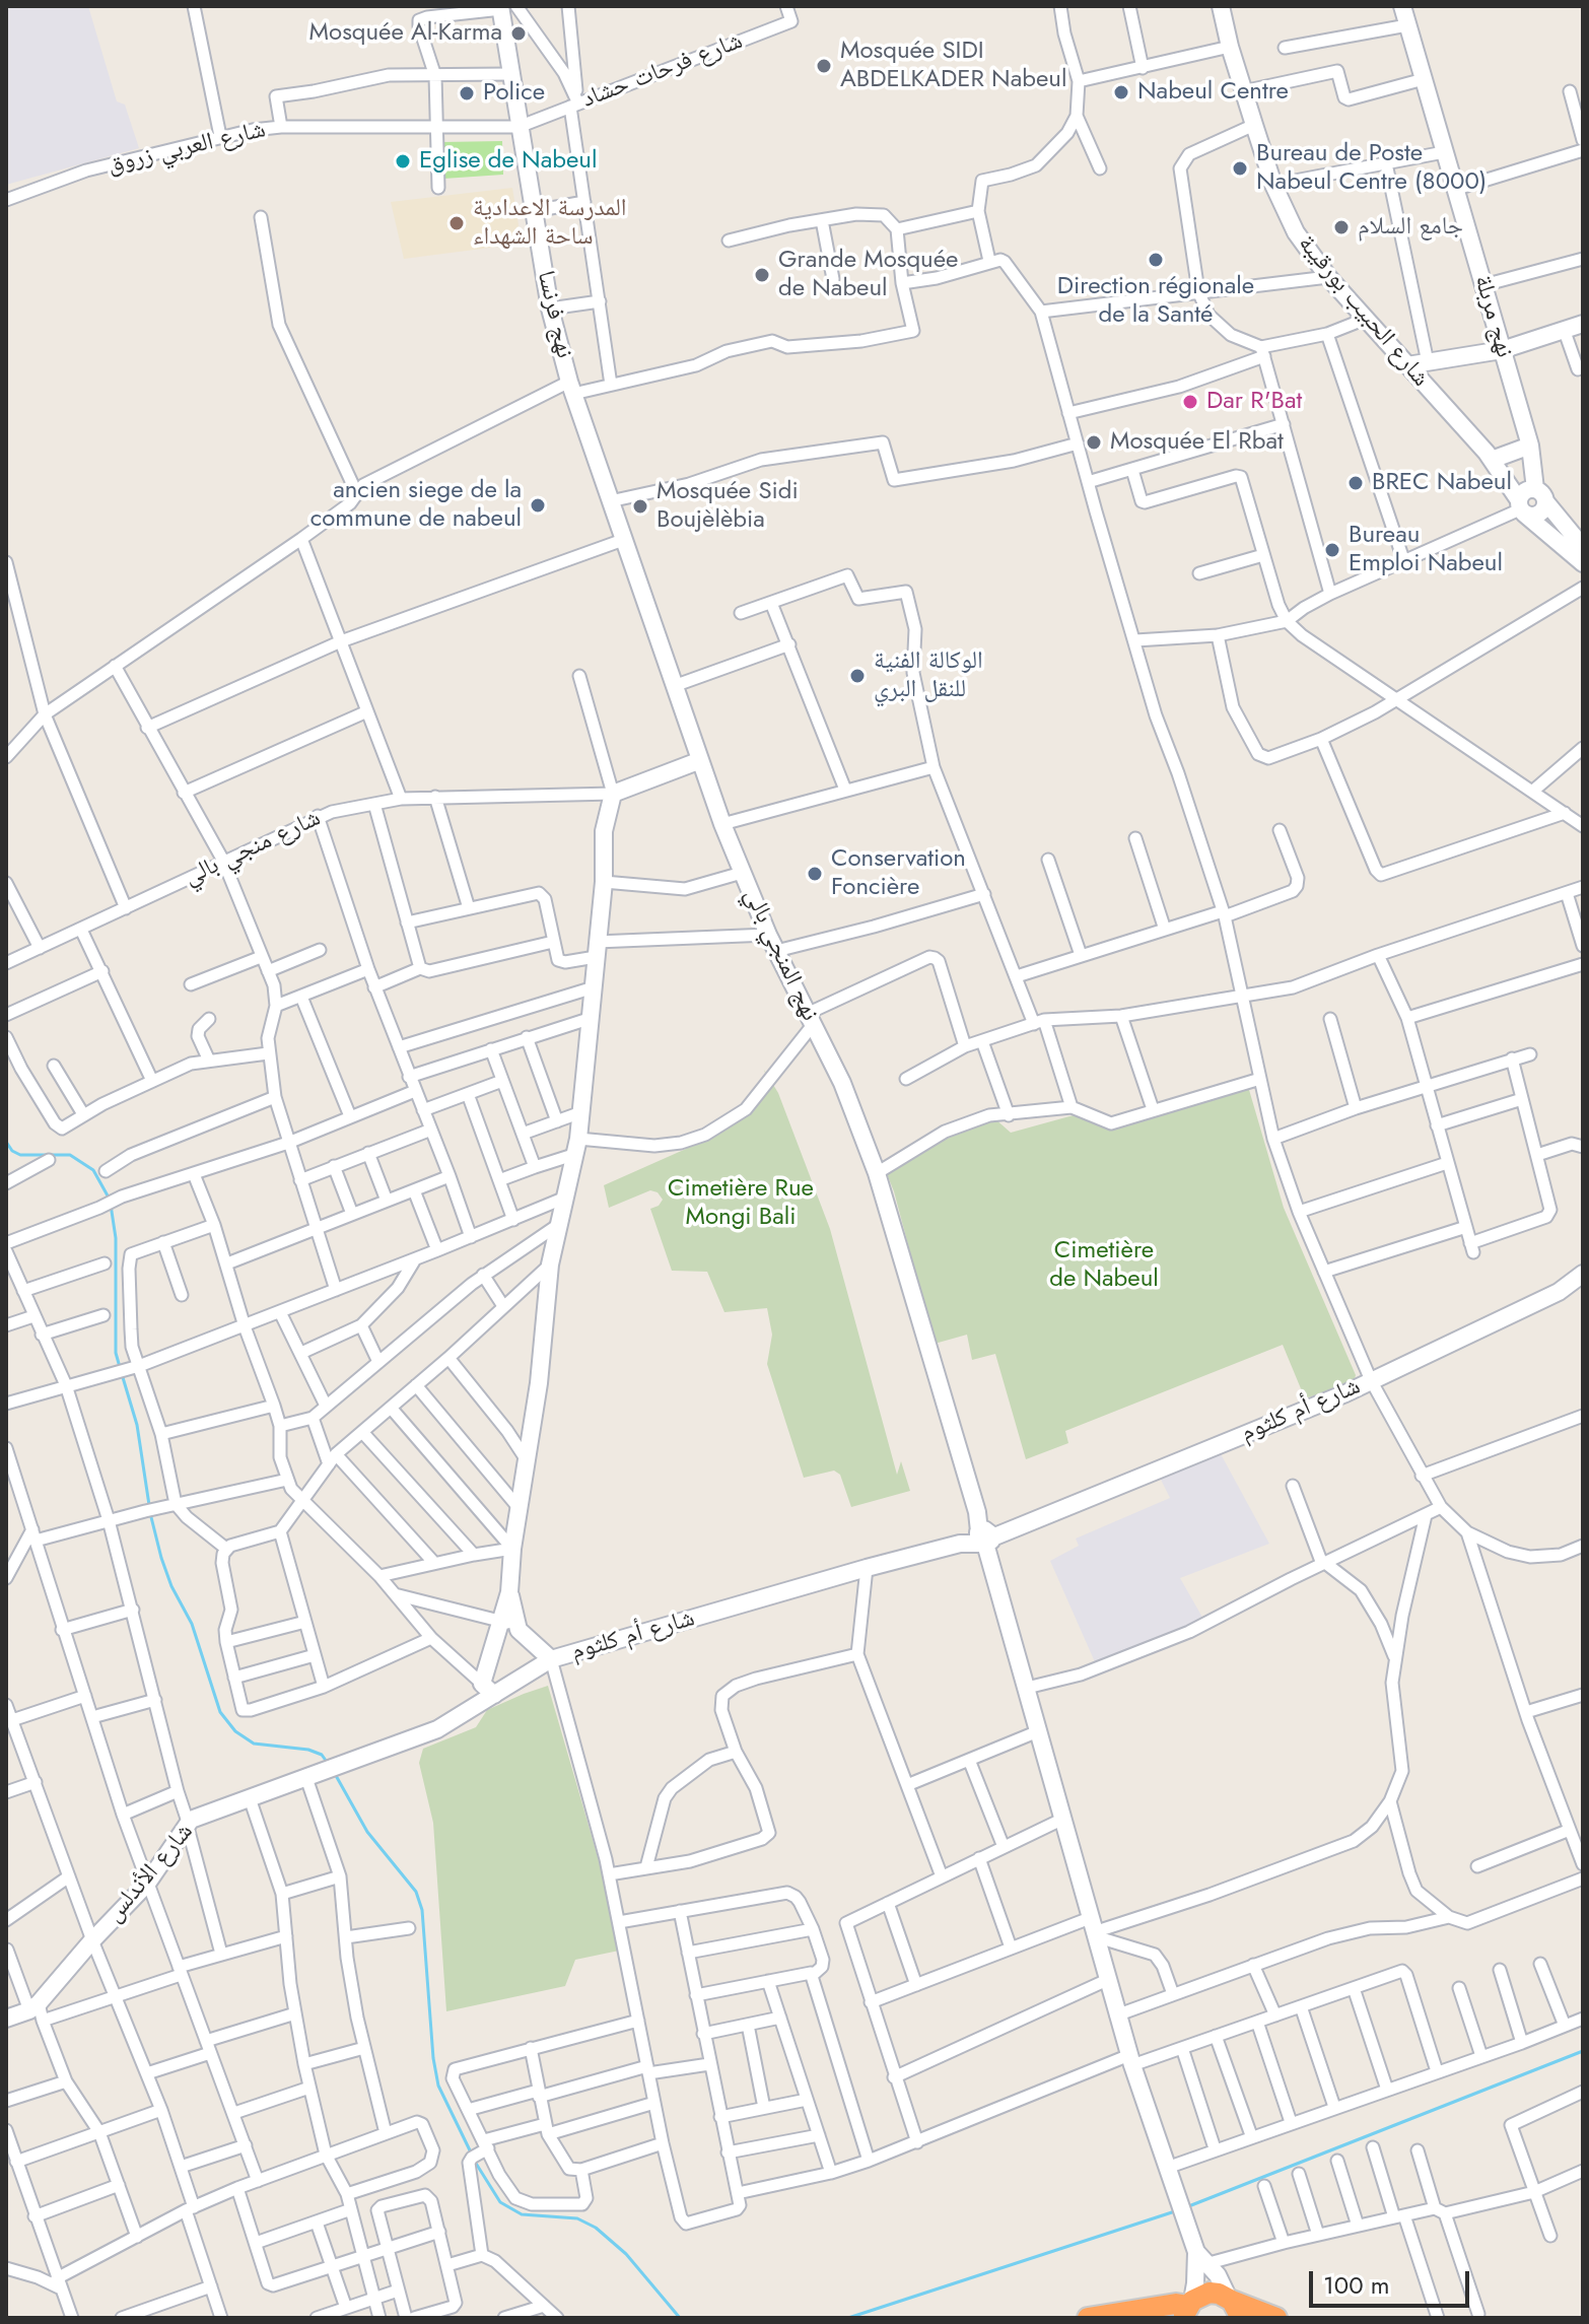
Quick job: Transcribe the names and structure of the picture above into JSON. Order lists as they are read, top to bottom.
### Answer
{
  "streets": {
    "street": [
      "شارع فرحات حشاد",
      "شارع العربي زروق",
      "شارع الحبيب بورقيبة",
      "نهج فرنسا",
      "نهج مربلة",
      "شارع منجي بالي",
      "نهج المنجي بالي",
      "شارع أم كلثوم",
      "شارع الأندلس"
    ]
  },
  "crossings": [
    ["شارع فرحات حشاد", "شارع العربي زروق"],
    ["شارع فرحات حشاد", "نهج فرنسا"],
    ["شارع العربي زروق", "نهج فرنسا"],
    ["نهج فرنسا", "نهج المنجي بالي"],
    ["نهج المنجي بالي", "شارع أم كلثوم"],
    ["شارع أم كلثوم", "شارع الأندلس"]
  ],
  "parks": ["Cimetière Rue Mongi Bali", "Cimetière de Nabeul"],
  "places": [
    "Mosquée Al-Karma",
    "Mosquée SIDI ABDELKADER Nabeul",
    "Nabeul Centre",
    "Police",
    "Eglise de Nabeul",
    "Bureau de Poste Nabeul Centre (8000)",
    "المدرسة الاعدادية ساحة الشهداء",
    "جامع السلام",
    "Direction régionale de la Santé",
    "Grande Mosquée de Nabeul",
    "Dar R'Bat",
    "Mosquée El Rbat",
    "BREC Nabeul",
    "ancien siege de la commune de nabeul",
    "Mosquée Sidi Boujèlèbia",
    "Bureau Emploi Nabeul",
    "الوكالة الفنية للنقل البري",
    "Conservation Foncière"
  ],
  "scale_bar": "100 m"
}
